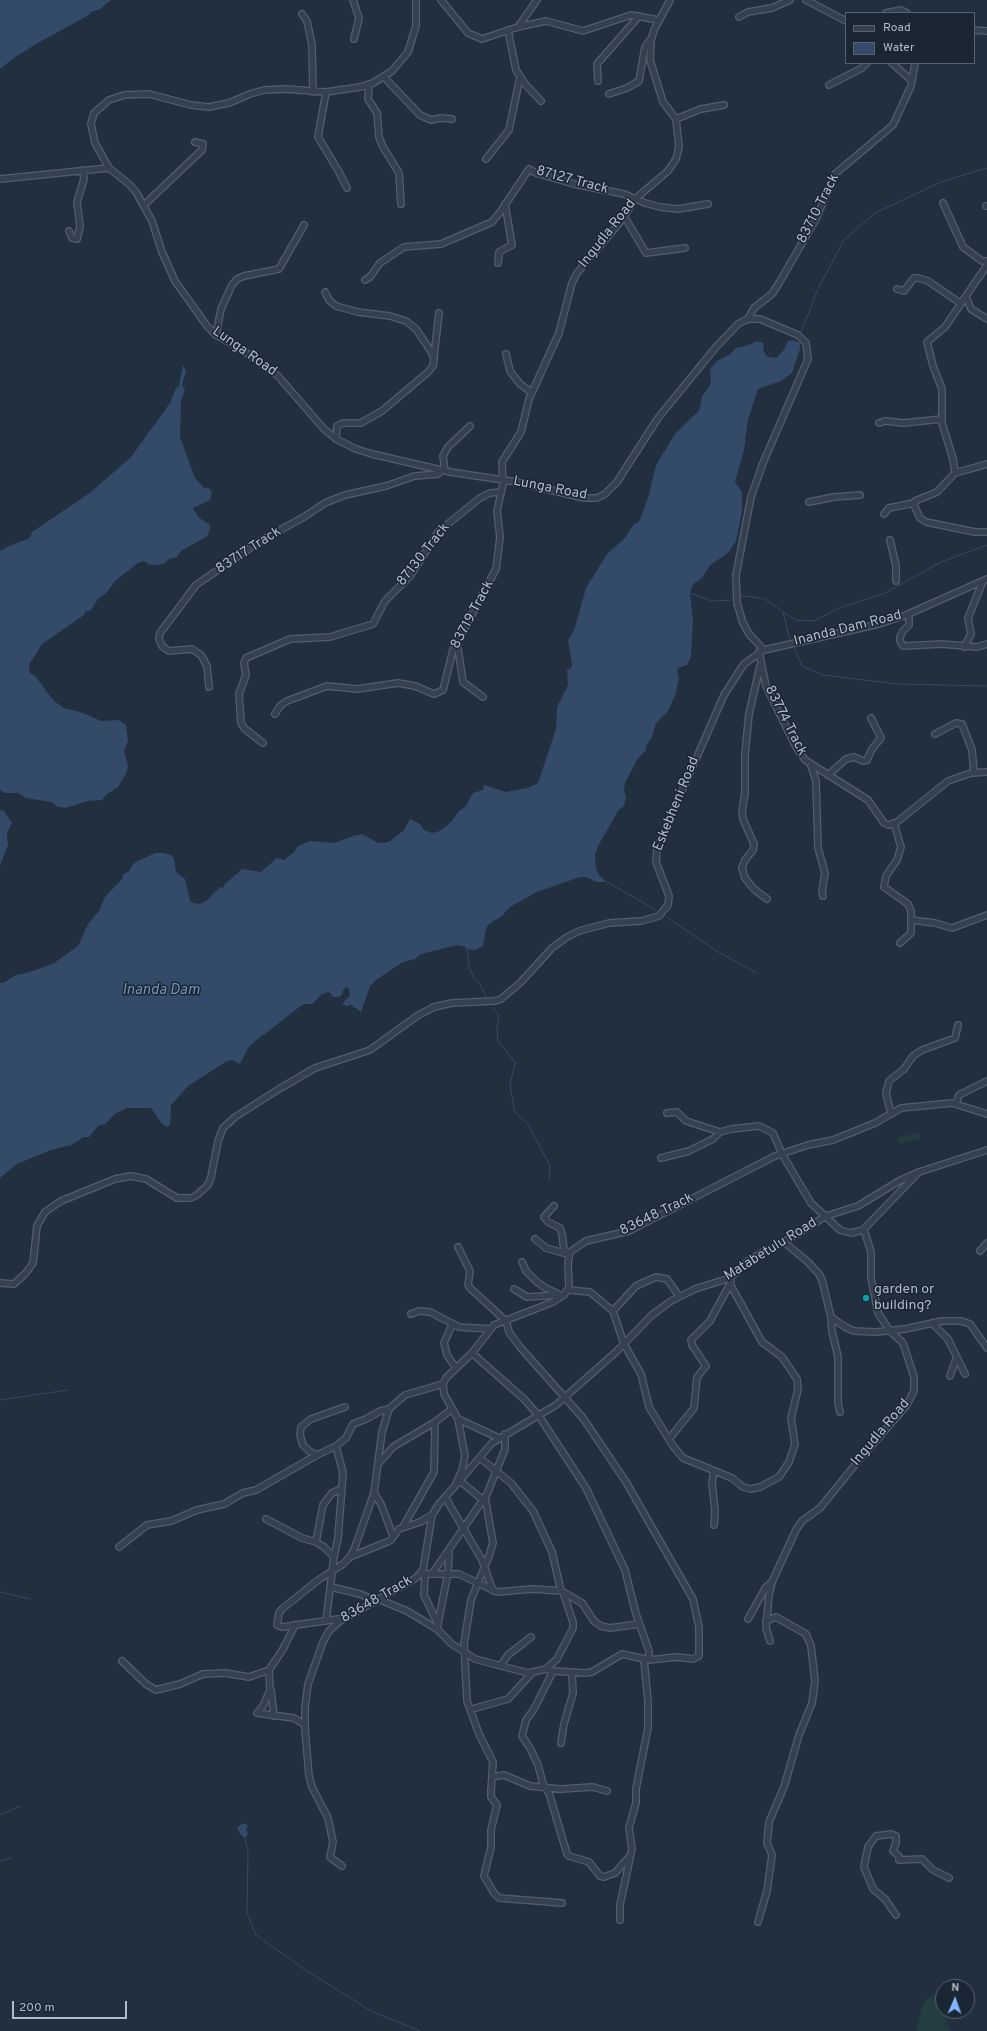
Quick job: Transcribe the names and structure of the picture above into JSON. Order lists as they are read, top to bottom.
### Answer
{
  "streets": {
    "street": [
      "87127 Track",
      "83710 Track",
      "Ingudla Road",
      "Lunga Road",
      "83717 Track",
      "87130 Track",
      "83719 Track",
      "Inanda Dam Road",
      "83774 Track",
      "Eskebheni Road",
      "83648 Track",
      "Matabetulu Road"
    ]
  },
  "crossings": [
    ["87127 Track", "Ingudla Road"],
    ["83710 Track", "Lunga Road"],
    ["Ingudla Road", "Lunga Road"],
    ["Ingudla Road", "83719 Track"],
    ["Lunga Road", "83717 Track"],
    ["Lunga Road", "83719 Track"],
    ["87130 Track", "83719 Track"],
    ["Inanda Dam Road", "83774 Track"],
    ["Inanda Dam Road", "Eskebheni Road"],
    ["83648 Track", "Matabetulu Road"]
  ],
  "water": ["Inanda Dam"],
  "places": ["garden or building?"],
  "legend": ["Road", "Water"],
  "scale_bar": "200 m",
  "north": "top"
}
